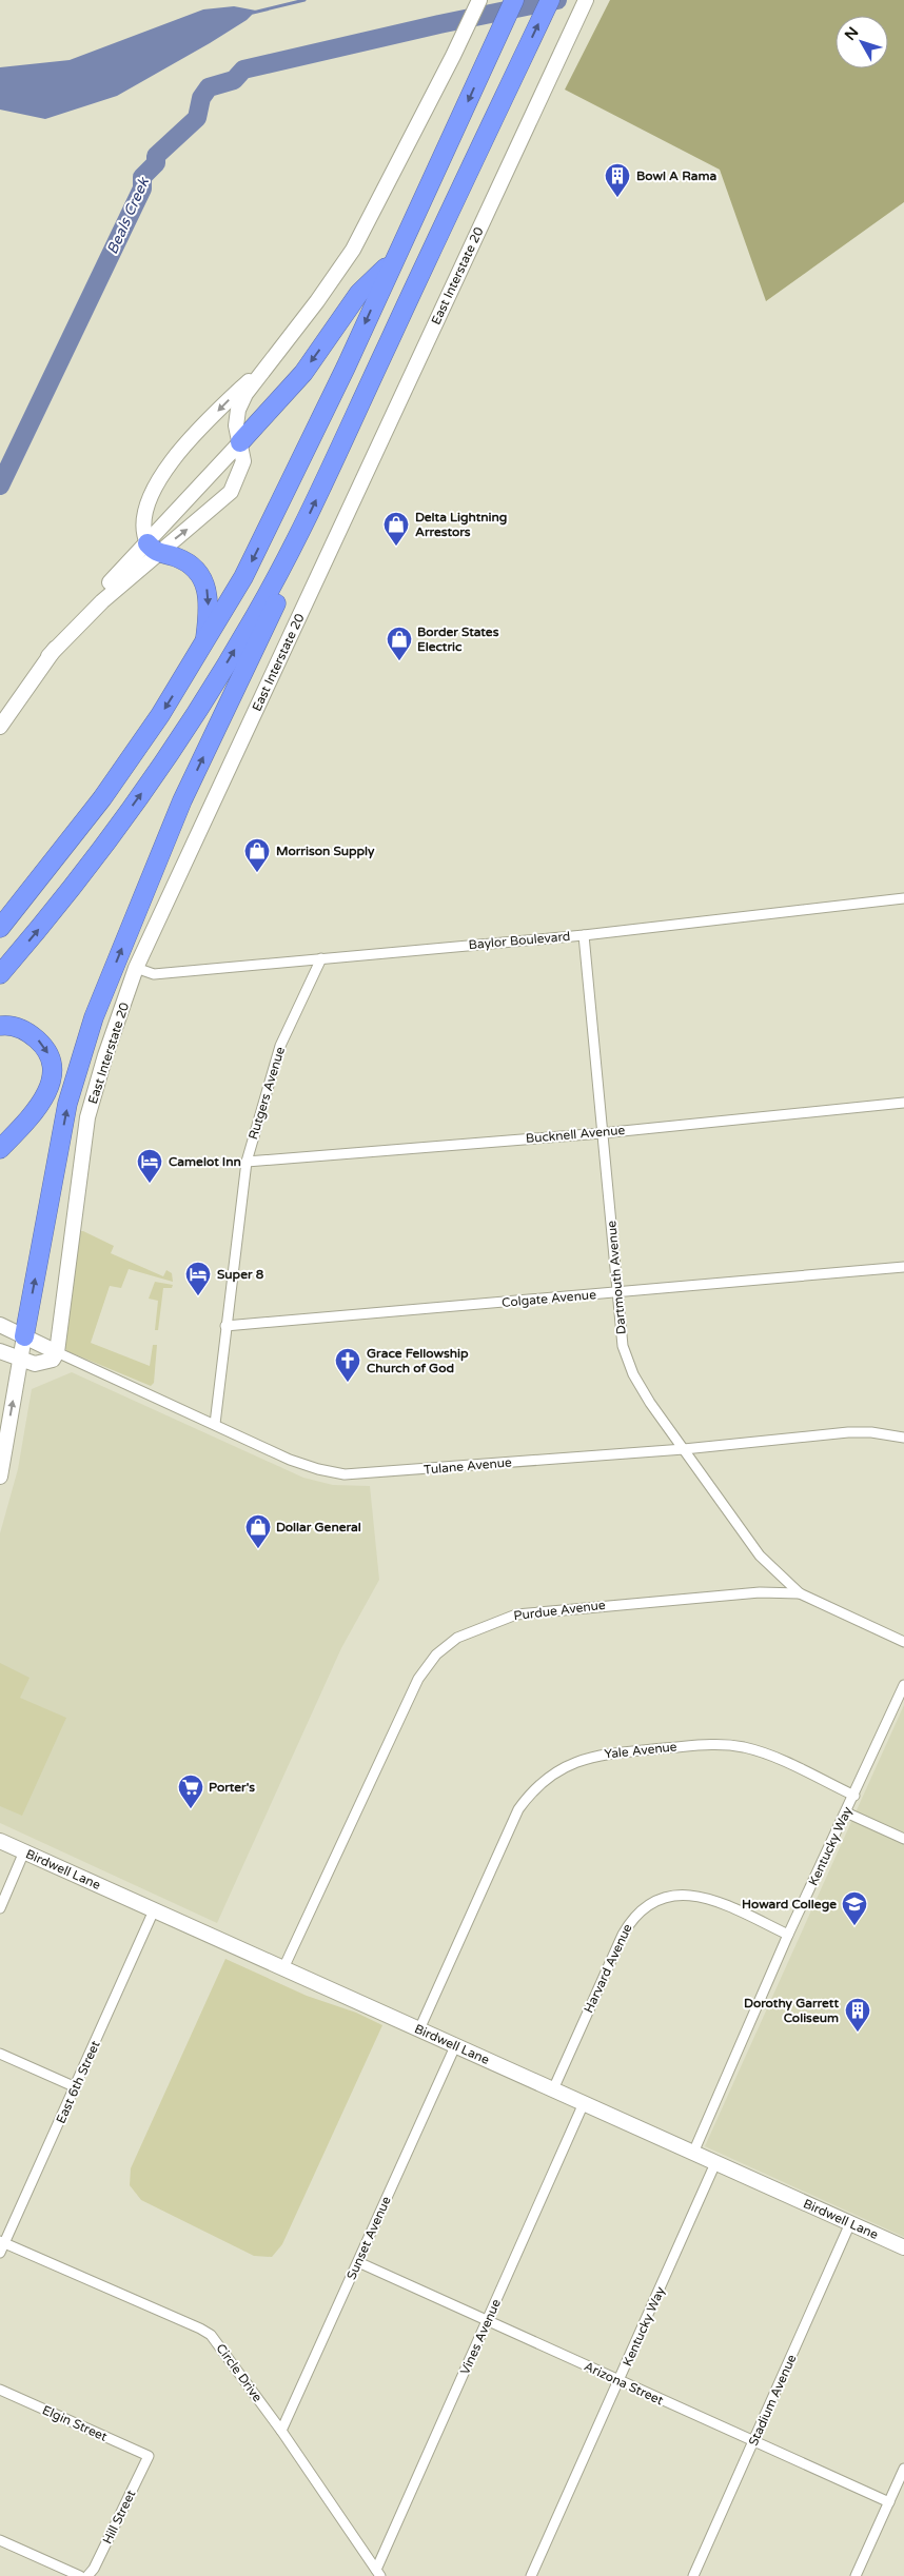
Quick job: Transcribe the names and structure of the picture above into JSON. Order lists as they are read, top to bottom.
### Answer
{
  "streets": {
    "main road": ["East Interstate 20", "Tulane Avenue", "Birdwell Lane"],
    "street": [
      "Baylor Boulevard",
      "Rutgers Avenue",
      "Bucknell Avenue",
      "Dartmouth Avenue",
      "Colgate Avenue",
      "Purdue Avenue",
      "Yale Avenue",
      "Kentucky Way",
      "Harvard Avenue",
      "East 6th Street",
      "Sunset Avenue",
      "Vines Avenue",
      "Circle Drive",
      "Arizona Street",
      "Stadium Avenue",
      "Elgin Street",
      "Hill Street"
    ]
  },
  "crossings": [
    ["East Interstate 20", "Baylor Boulevard"],
    ["East Interstate 20", "Tulane Avenue"],
    ["Baylor Boulevard", "Rutgers Avenue"],
    ["Baylor Boulevard", "Dartmouth Avenue"],
    ["Rutgers Avenue", "Bucknell Avenue"],
    ["Rutgers Avenue", "Colgate Avenue"],
    ["Rutgers Avenue", "Tulane Avenue"],
    ["Bucknell Avenue", "Dartmouth Avenue"],
    ["Dartmouth Avenue", "Colgate Avenue"],
    ["Dartmouth Avenue", "Tulane Avenue"],
    ["Dartmouth Avenue", "Purdue Avenue"],
    ["Purdue Avenue", "Birdwell Lane"],
    ["Yale Avenue", "Kentucky Way"],
    ["Yale Avenue", "Birdwell Lane"],
    ["Kentucky Way", "Birdwell Lane"],
    ["Kentucky Way", "Harvard Avenue"],
    ["Kentucky Way", "Arizona Street"],
    ["Birdwell Lane", "Harvard Avenue"],
    ["Birdwell Lane", "East 6th Street"],
    ["Birdwell Lane", "Sunset Avenue"],
    ["Birdwell Lane", "Vines Avenue"],
    ["Birdwell Lane", "Stadium Avenue"],
    ["East 6th Street", "Circle Drive"],
    ["Sunset Avenue", "Circle Drive"],
    ["Sunset Avenue", "Arizona Street"],
    ["Vines Avenue", "Circle Drive"],
    ["Vines Avenue", "Arizona Street"],
    ["Arizona Street", "Stadium Avenue"],
    ["Elgin Street", "Hill Street"]
  ],
  "water": ["Beals Creek"],
  "places": {
    "building": ["Bowl A Rama", "Dorothy Garrett Coliseum"],
    "shop": [
      "Delta Lightning Arrestors",
      "Border States Electric",
      "Morrison Supply",
      "Dollar General"
    ],
    "hotel": ["Camelot Inn", "Super 8"],
    "church": ["Grace Fellowship Church of God"],
    "supermarket": ["Porter's"],
    "school or university": ["Howard College"]
  },
  "north": "top left"
}
